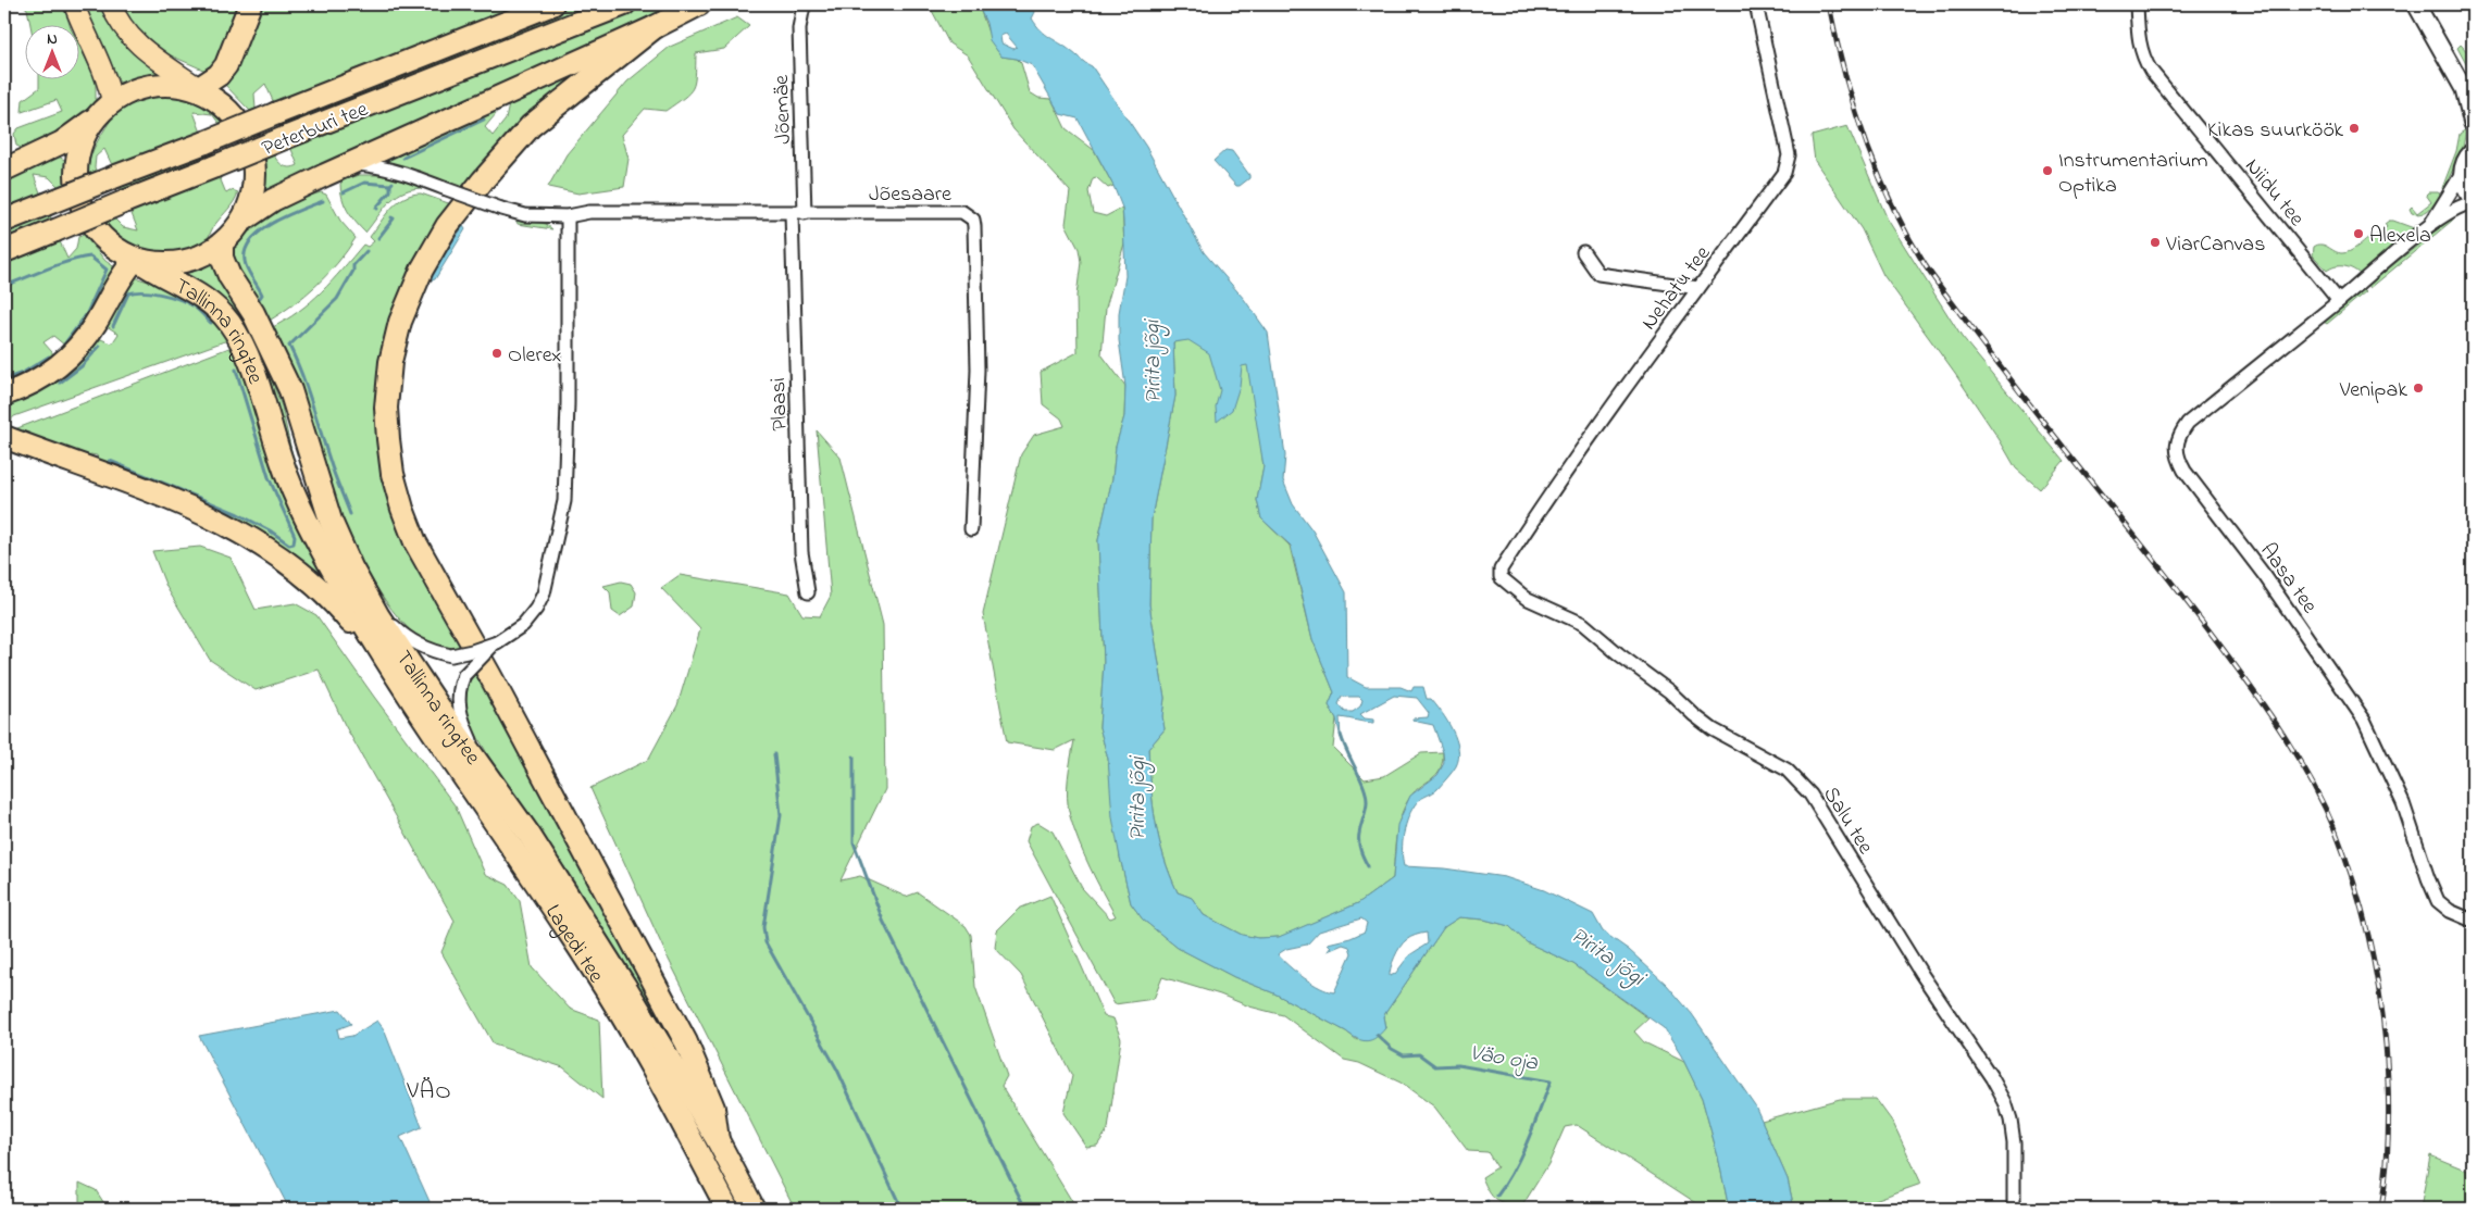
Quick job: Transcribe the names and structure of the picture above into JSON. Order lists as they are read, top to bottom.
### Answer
{
  "streets": {
    "highway": ["Peterburi tee", "Tallinna ringtee", "Lagedi tee"],
    "street": [
      "Jõemäe",
      "Niidu tee",
      "Jõesaare",
      "Nehatu tee",
      "Plaasi",
      "Aasa tee",
      "Salu tee"
    ]
  },
  "crossings": [
    ["Jõemäe", "Jõesaare"],
    ["Jõemäe", "Plaasi"],
    ["Niidu tee", "Aasa tee"],
    ["Jõesaare", "Plaasi"],
    ["Nehatu tee", "Salu tee"],
    ["Tallinna ringtee", "Lagedi tee"]
  ],
  "districts": ["VÄO"],
  "water": ["Pirita jõgi", "Väo oja"],
  "places": [
    "Kikas suurköök",
    "Instrumentarium Optika",
    "Alexela",
    "ViarCanvas",
    "Olerex",
    "Venipak"
  ],
  "north": "top"
}
